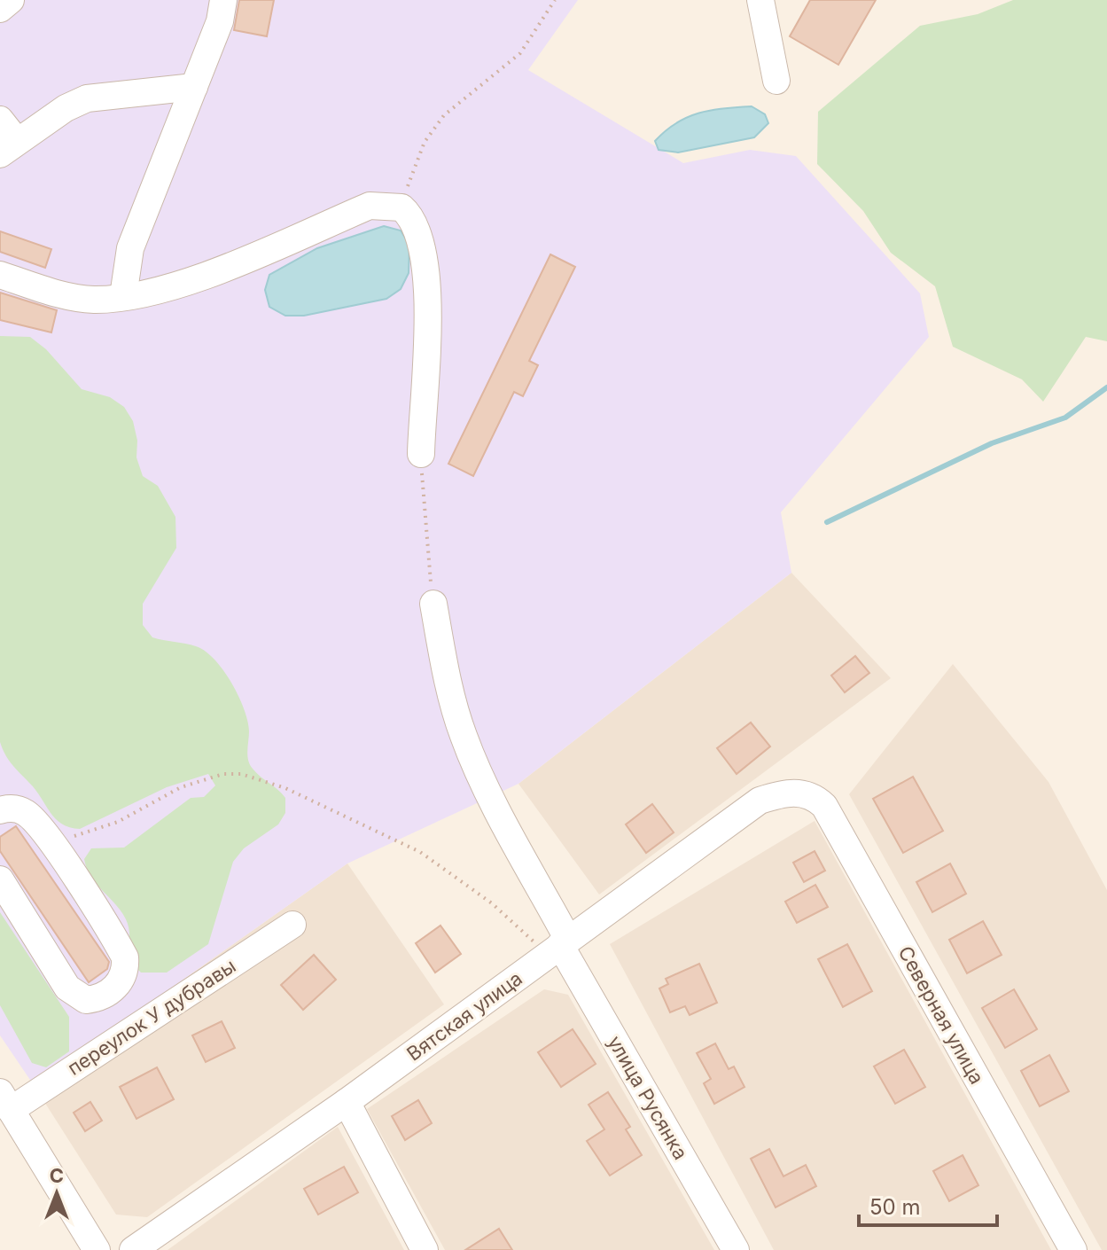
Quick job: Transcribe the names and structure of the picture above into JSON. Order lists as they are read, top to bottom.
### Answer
{
  "streets": {
    "street": [
      "Северная улица",
      "Вятская улица",
      "переулок У дубравы",
      "улица Русянка"
    ]
  },
  "crossings": [
    ["Северная улица", "Вятская улица"],
    ["Вятская улица", "улица Русянка"]
  ],
  "scale_bar": "50 m",
  "north": "top"
}
